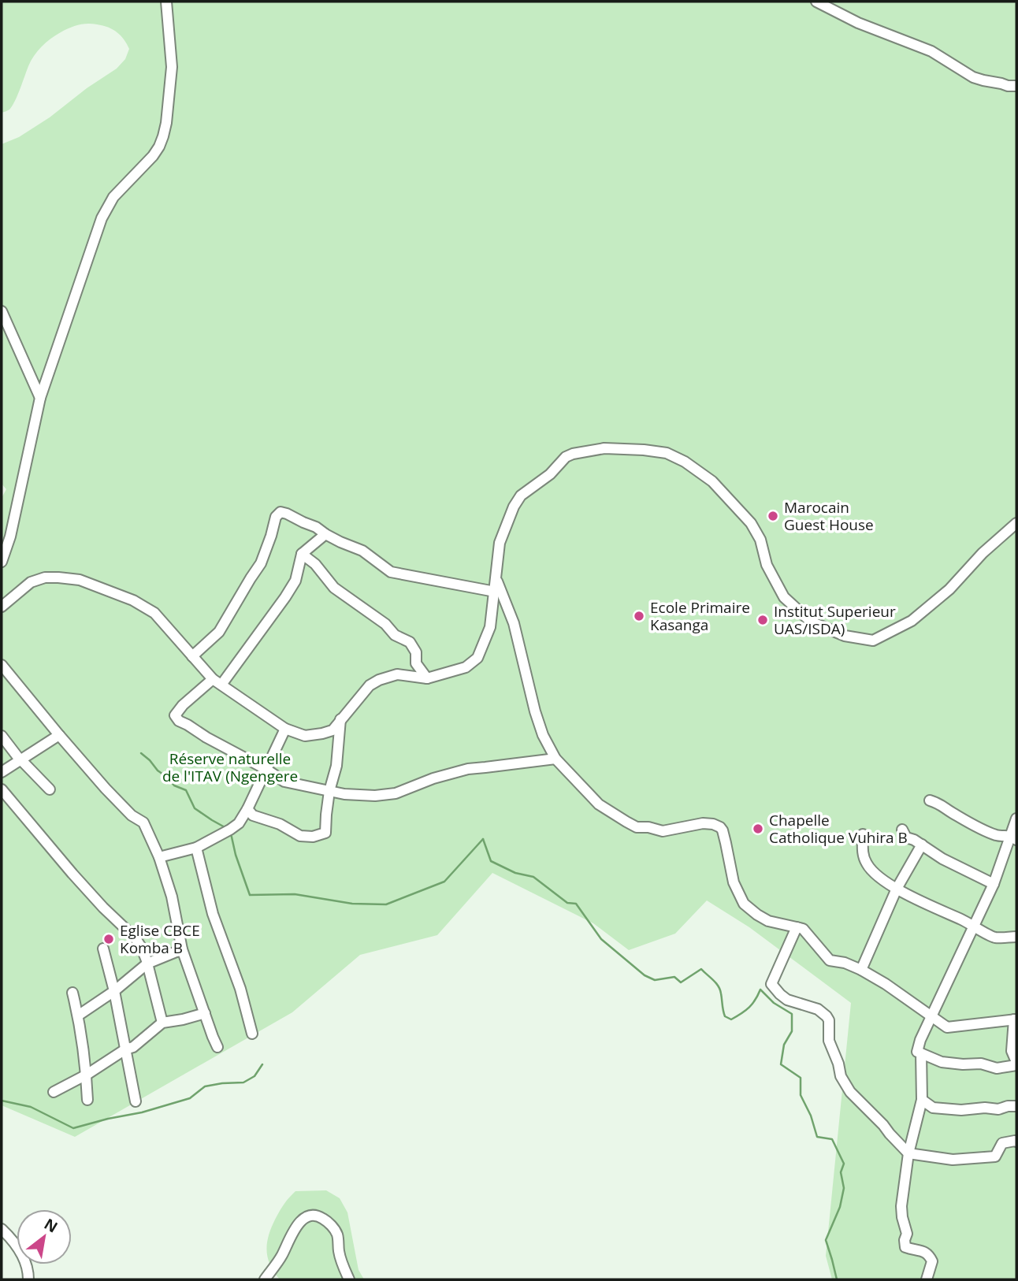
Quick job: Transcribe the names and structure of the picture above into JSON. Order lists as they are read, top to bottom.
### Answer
{
  "parks": ["Réserve naturelle de l'ITAV (Ngengere"],
  "places": [
    "Marocain Guest House",
    "Ecole Primaire Kasanga",
    "Institut Superieur UAS/ISDA)",
    "Chapelle Catholique Vuhira B",
    "Eglise CBCE Komba B"
  ],
  "north": "top right"
}
